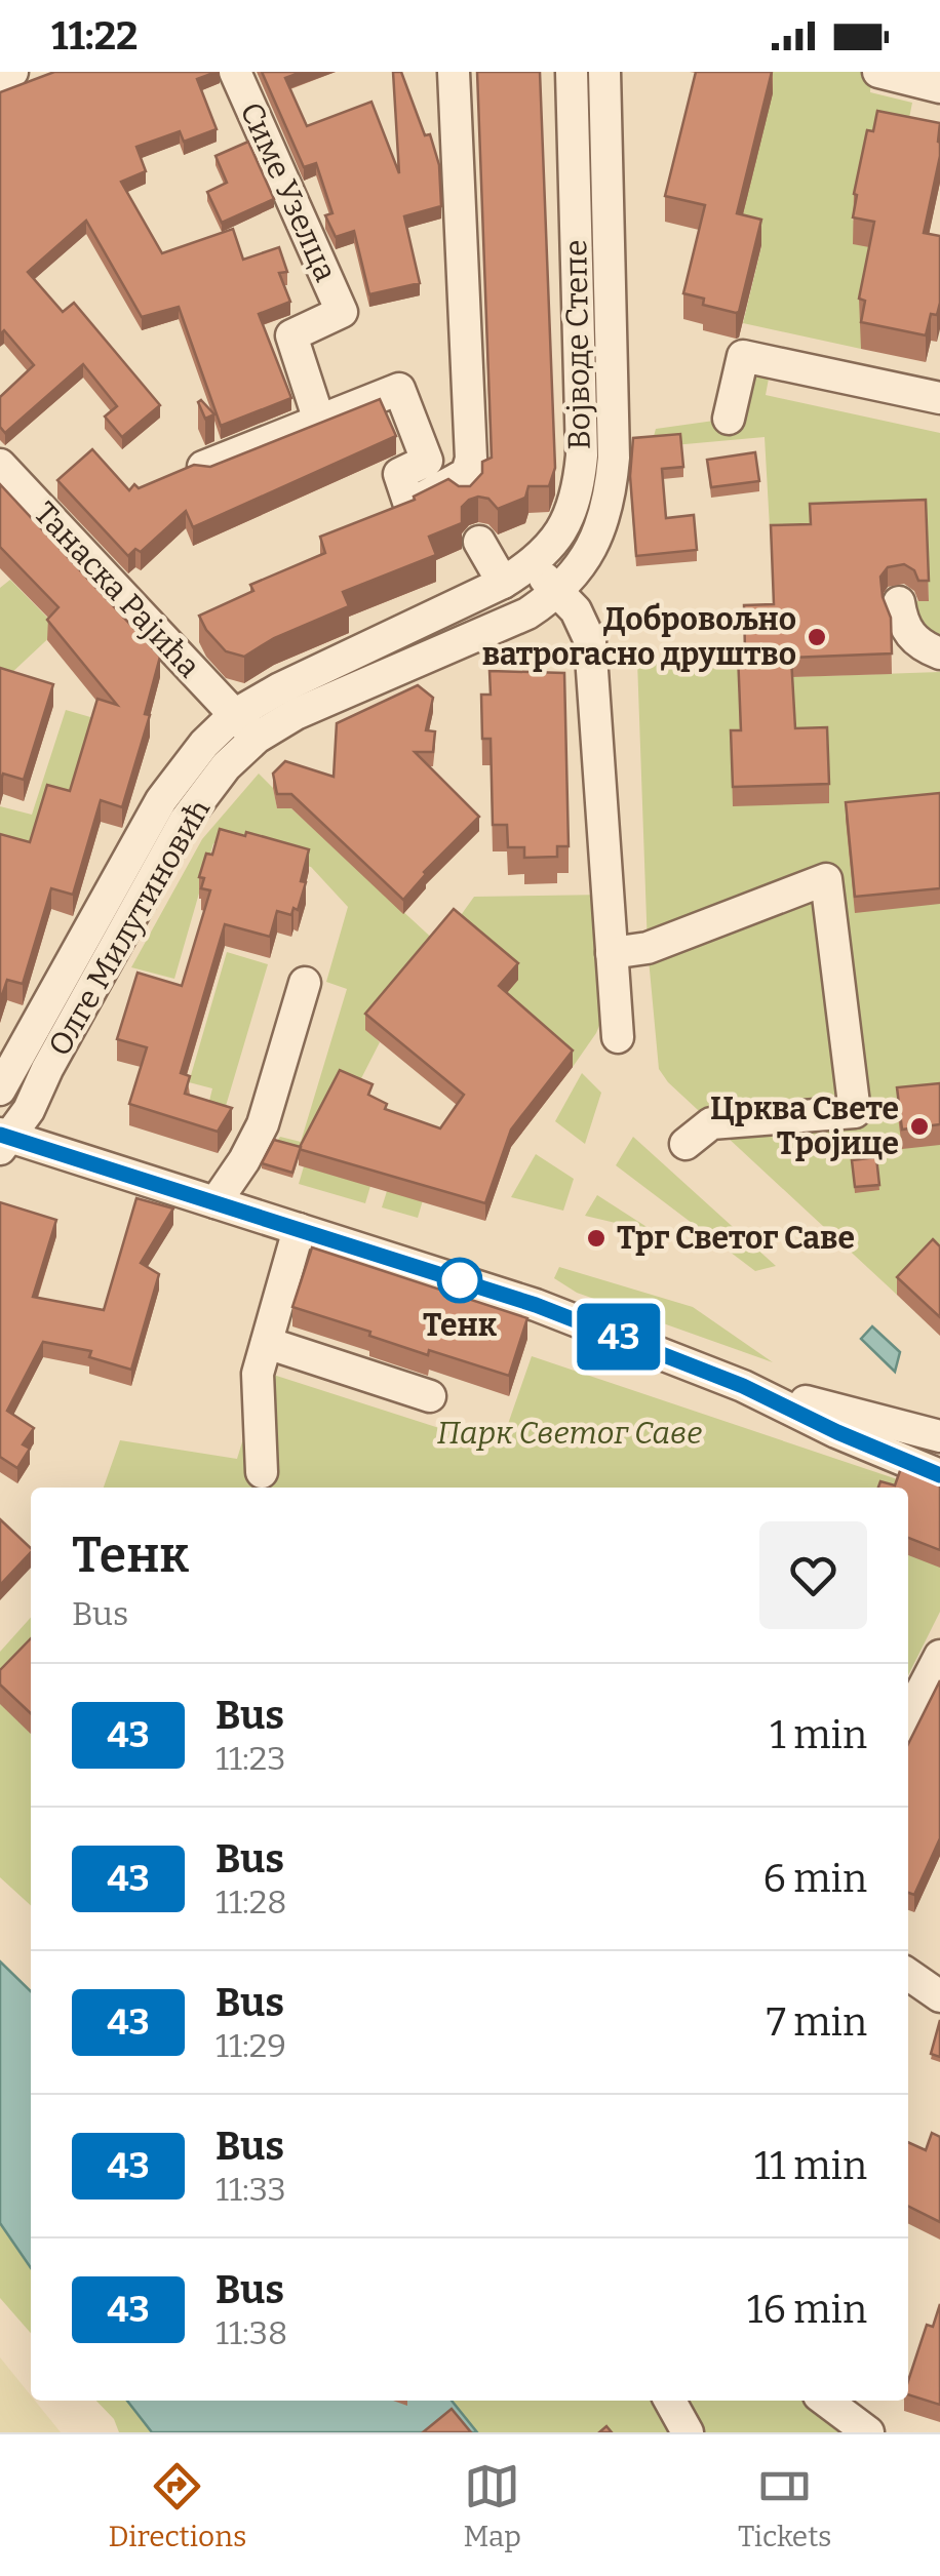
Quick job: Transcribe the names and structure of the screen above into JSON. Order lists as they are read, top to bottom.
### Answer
{
  "streets": {
    "street": [
      "Симе Узелца",
      "Војводе Степе",
      "Танаска Рајића",
      "Олге Милутиновић"
    ]
  },
  "crossings": [
    ["Војводе Степе", "Олге Милутиновић"],
    ["Танаска Рајића", "Олге Милутиновић"]
  ],
  "parks": ["Парк Светог Саве"],
  "places": [
    "Добровољно ватрогасно друштво",
    "Црква Свете Тројице",
    "Трг Светог Саве",
    "Тенк"
  ],
  "lines": ["bus line 43"],
  "page": {
    "status": "11:22",
    "on_map": "43",
    "heading": ["Тенк", "Bus"],
    "list": [
      {
        "mark": "43",
        "name": "Bus",
        "note": "11:23",
        "value": "1 min"
      },
      {
        "mark": "43",
        "name": "Bus",
        "note": "11:28",
        "value": "6 min"
      },
      {
        "mark": "43",
        "name": "Bus",
        "note": "11:29",
        "value": "7 min"
      },
      {
        "mark": "43",
        "name": "Bus",
        "note": "11:33",
        "value": "11 min"
      },
      {
        "mark": "43",
        "name": "Bus",
        "note": "11:38",
        "value": "16 min"
      }
    ],
    "tabs": ["Directions", "Map", "Tickets"]
  }
}
